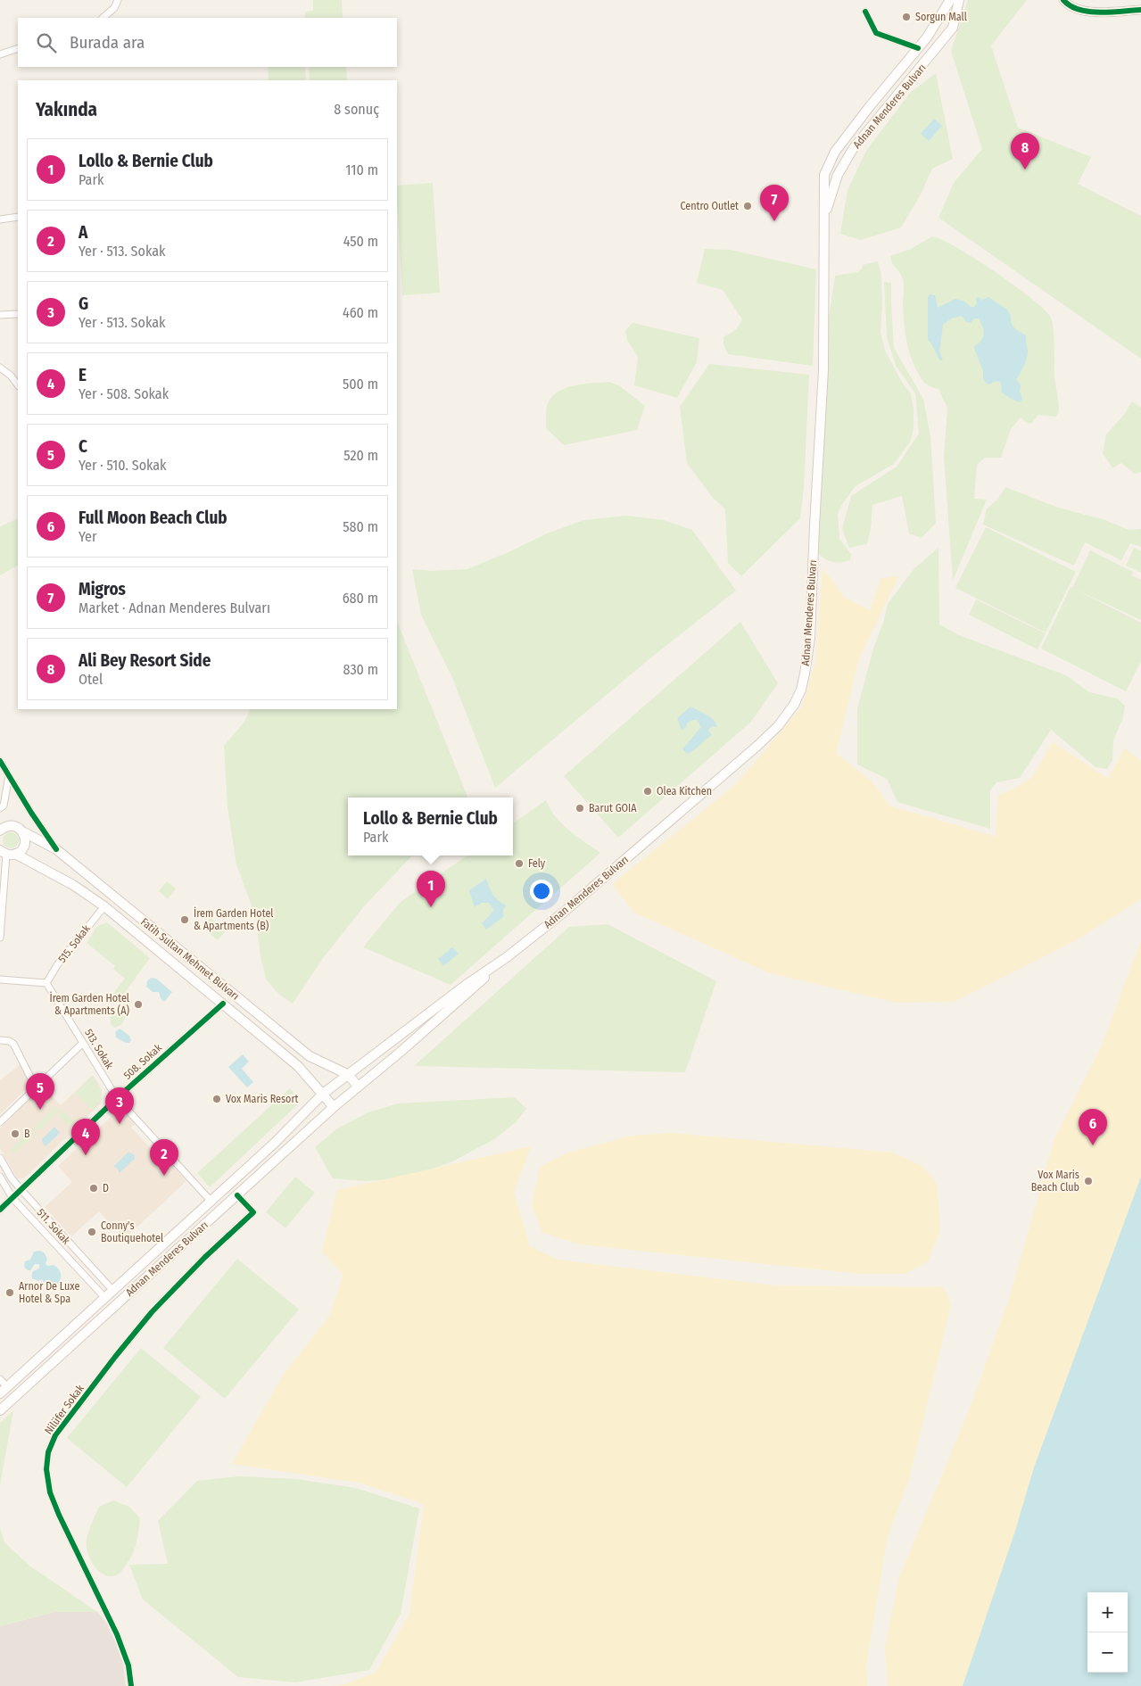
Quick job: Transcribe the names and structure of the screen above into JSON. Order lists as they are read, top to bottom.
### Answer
{
  "streets": {
    "main road": ["Adnan Menderes Bulvarı", "Fatih Sultan Mehmet Bulvarı"],
    "street": [
      "515. Sokak",
      "513. Sokak",
      "508. Sokak",
      "511. Sokak",
      "Nilüfer Sokak"
    ]
  },
  "crossings": [
    ["Adnan Menderes Bulvarı", "Fatih Sultan Mehmet Bulvarı"],
    ["Adnan Menderes Bulvarı", "513. Sokak"],
    ["Adnan Menderes Bulvarı", "511. Sokak"],
    ["Adnan Menderes Bulvarı", "Nilüfer Sokak"],
    ["515. Sokak", "Fatih Sultan Mehmet Bulvarı"],
    ["515. Sokak", "513. Sokak"],
    ["Fatih Sultan Mehmet Bulvarı", "508. Sokak"],
    ["513. Sokak", "508. Sokak"],
    ["508. Sokak", "511. Sokak"]
  ],
  "places": [
    "Sorgun Mall",
    "Centro Outlet",
    "Olea Kitchen",
    "Barut GOIA",
    "Fely",
    "İrem Garden Hotel & Apartments (B)",
    "İrem Garden Hotel & Apartments (A)",
    "Vox Maris Resort",
    "B",
    "Vox Maris Beach Club",
    "D",
    "Conny's Boutiquehotel",
    "Arnor De Luxe Hotel & Spa"
  ],
  "page": {
    "search": "Burada ara",
    "heading": ["Yakında", "8 sonuç"],
    "pins": [
      "8",
      "7",
      "1",
      "5",
      "3",
      "6",
      "4",
      "2"
    ],
    "list": [
      {
        "mark": "1",
        "name": "Lollo & Bernie Club",
        "note": "Park",
        "value": "110 m"
      },
      {
        "mark": "2",
        "name": "A",
        "note": "Yer · 513. Sokak",
        "value": "450 m"
      },
      {
        "mark": "3",
        "name": "G",
        "note": "Yer · 513. Sokak",
        "value": "460 m"
      },
      {
        "mark": "4",
        "name": "E",
        "note": "Yer · 508. Sokak",
        "value": "500 m"
      },
      {
        "mark": "5",
        "name": "C",
        "note": "Yer · 510. Sokak",
        "value": "520 m"
      },
      {
        "mark": "6",
        "name": "Full Moon Beach Club",
        "note": "Yer",
        "value": "580 m"
      },
      {
        "mark": "7",
        "name": "Migros",
        "note": "Market · Adnan Menderes Bulvarı",
        "value": "680 m"
      },
      {
        "mark": "8",
        "name": "Ali Bey Resort Side",
        "note": "Otel",
        "value": "830 m"
      }
    ],
    "popup": ["Lollo & Bernie Club", "Park"],
    "map_buttons": ["+", "−"]
  }
}
